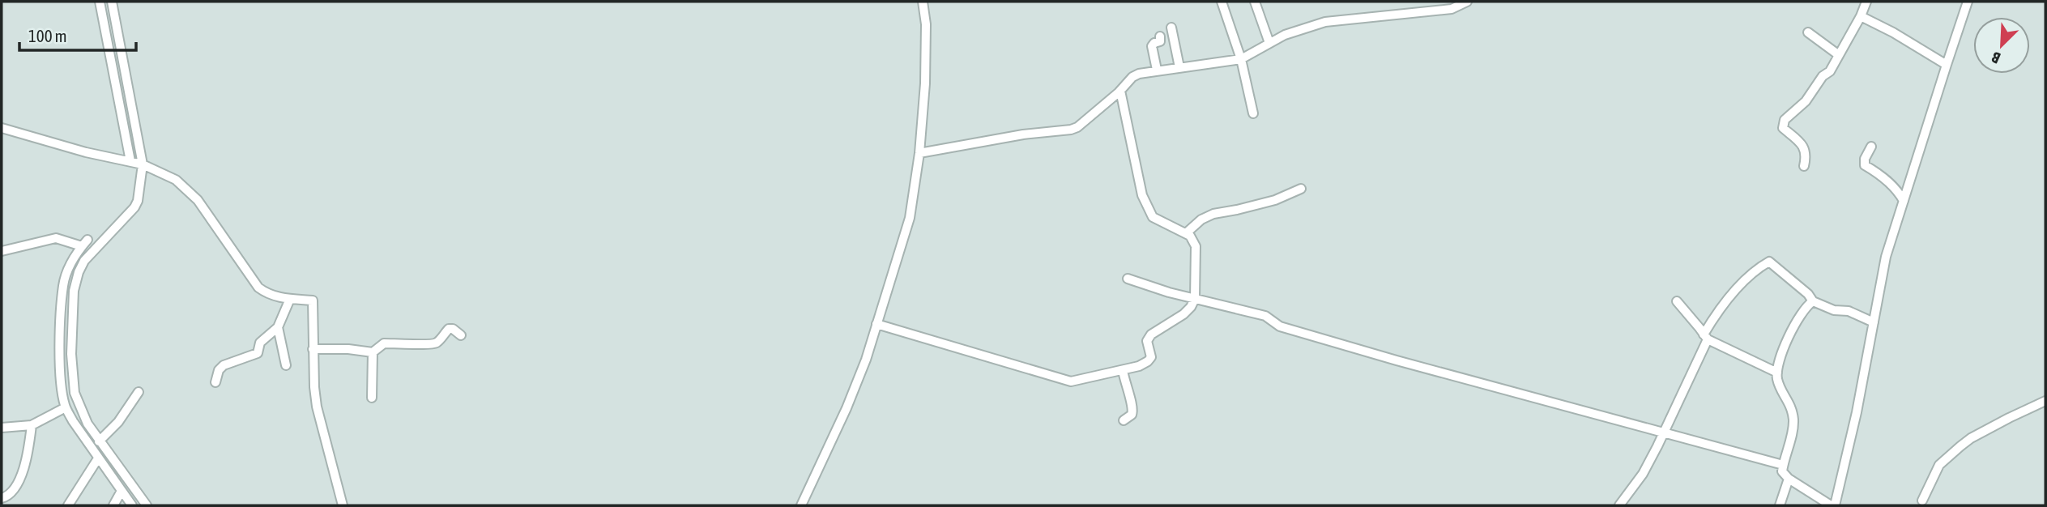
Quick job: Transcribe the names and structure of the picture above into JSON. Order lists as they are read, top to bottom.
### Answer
{
  "scale_bar": "100 m",
  "north": "bottom left"
}
